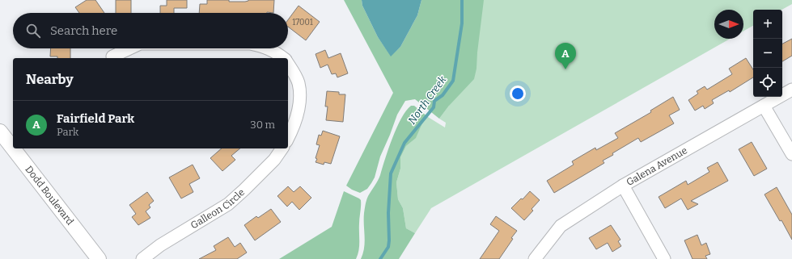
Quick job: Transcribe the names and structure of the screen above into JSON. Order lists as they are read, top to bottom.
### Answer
{
  "streets": {
    "street": ["Galena Avenue", "Dodd Boulevard", "Galleon Circle"]
  },
  "water": ["North Creek"],
  "house_numbers": ["17001"],
  "north": "right",
  "page": {
    "map_buttons": ["+", "−"],
    "search": "Search here",
    "pins": "A",
    "heading": "Nearby",
    "list": [
      {
        "mark": "A",
        "name": "Fairfield Park",
        "note": "Park",
        "value": "30 m"
      }
    ]
  }
}
